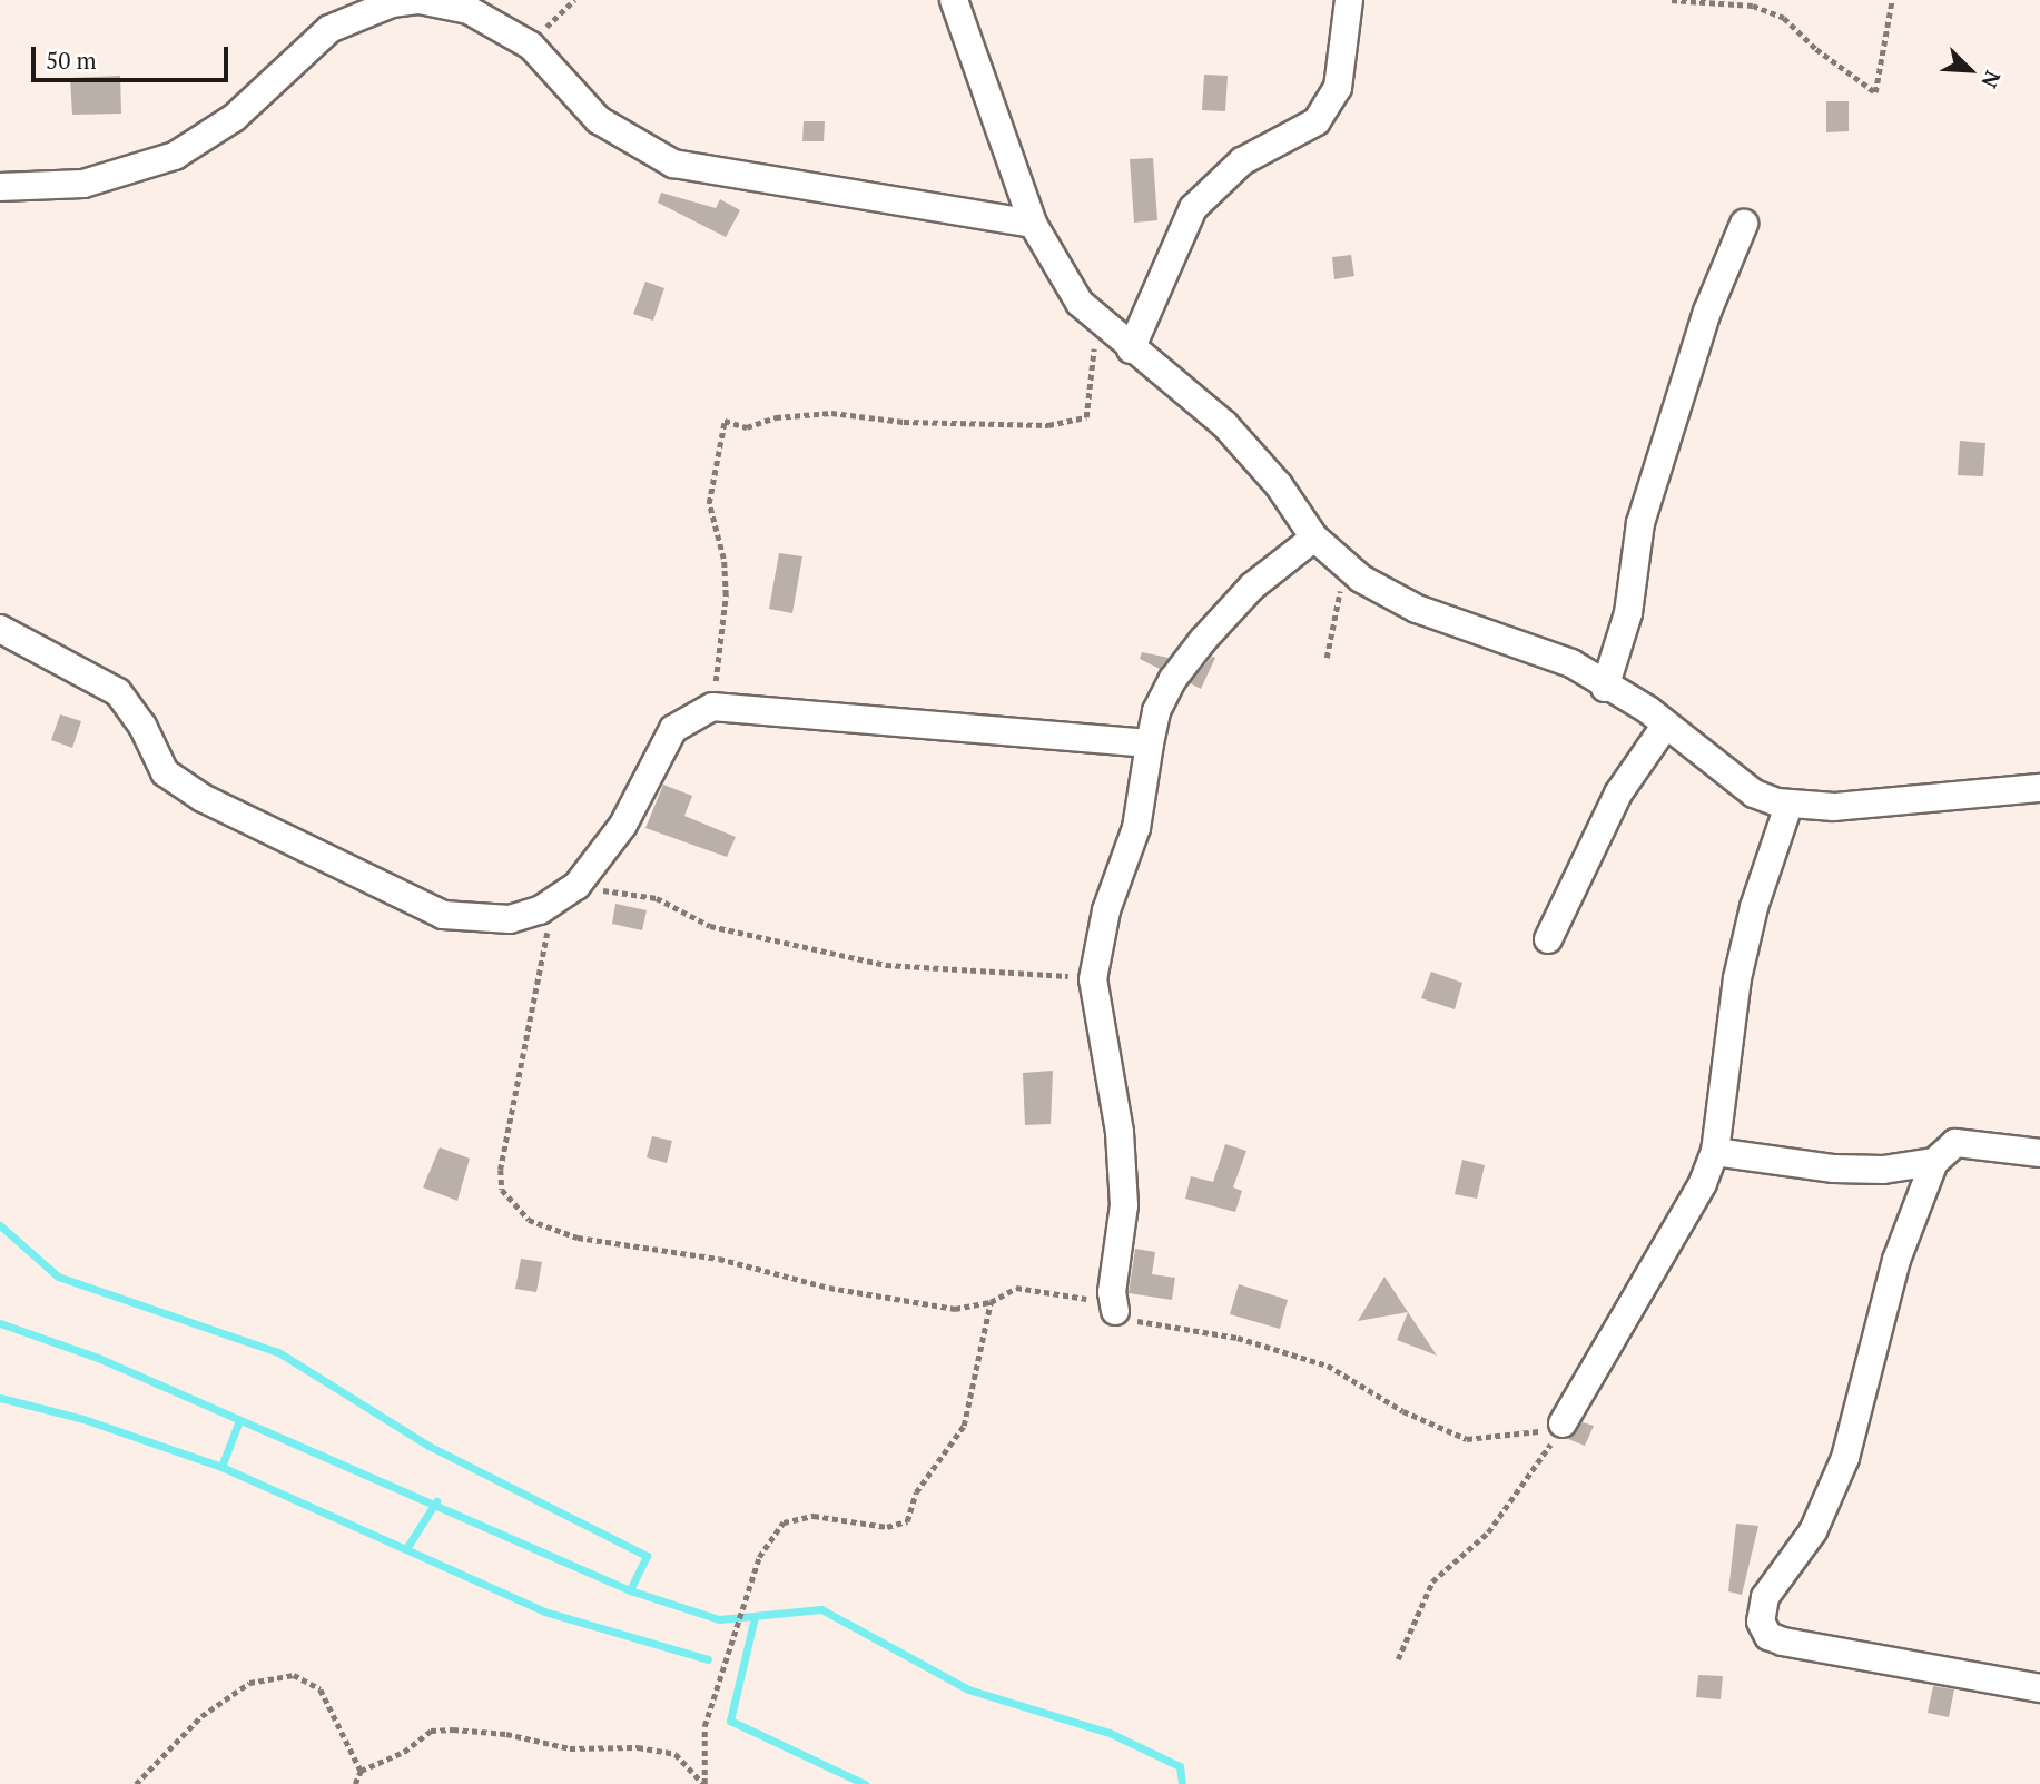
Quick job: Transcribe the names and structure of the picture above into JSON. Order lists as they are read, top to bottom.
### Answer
{
  "scale_bar": "50 m",
  "north": "bottom right"
}
